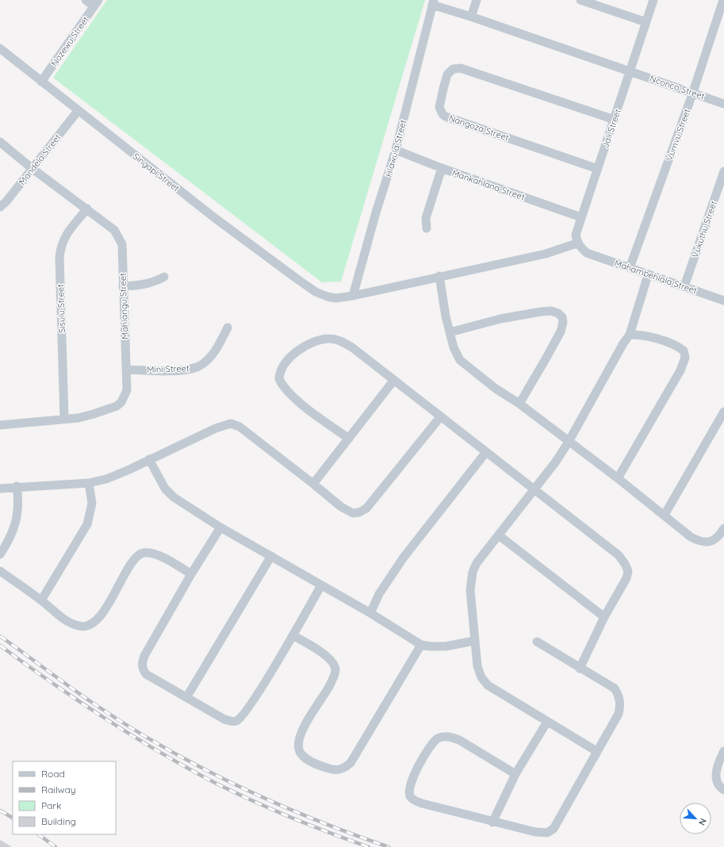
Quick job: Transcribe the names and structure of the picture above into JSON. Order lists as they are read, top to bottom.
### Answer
{
  "streets": {
    "street": [
      "Nozewu Street",
      "Nconco Street",
      "Nangoza Street",
      "Jali Street",
      "Vumvu Street",
      "Hlawula Street",
      "Mandela Street",
      "Singapi Street",
      "Mankahlana Street",
      "Vukuthu Street",
      "Mahambehlala Street",
      "Mahlangu Street",
      "Sisulu Street",
      "Mini Street"
    ]
  },
  "crossings": [
    ["Nozewu Street", "Singapi Street"],
    ["Nconco Street", "Jali Street"],
    ["Nconco Street", "Vumvu Street"],
    ["Nconco Street", "Hlawula Street"],
    ["Nangoza Street", "Jali Street"],
    ["Jali Street", "Singapi Street"],
    ["Jali Street", "Mankahlana Street"],
    ["Jali Street", "Mahambehlala Street"],
    ["Vumvu Street", "Mahambehlala Street"],
    ["Hlawula Street", "Singapi Street"],
    ["Hlawula Street", "Mankahlana Street"],
    ["Mandela Street", "Singapi Street"],
    ["Mandela Street", "Mahlangu Street"],
    ["Singapi Street", "Mahambehlala Street"],
    ["Vukuthu Street", "Mahambehlala Street"],
    ["Mahlangu Street", "Sisulu Street"],
    ["Mahlangu Street", "Mini Street"]
  ],
  "legend": [
    "Road",
    "Railway",
    "Park",
    "Building"
  ],
  "north": "bottom right"
}
